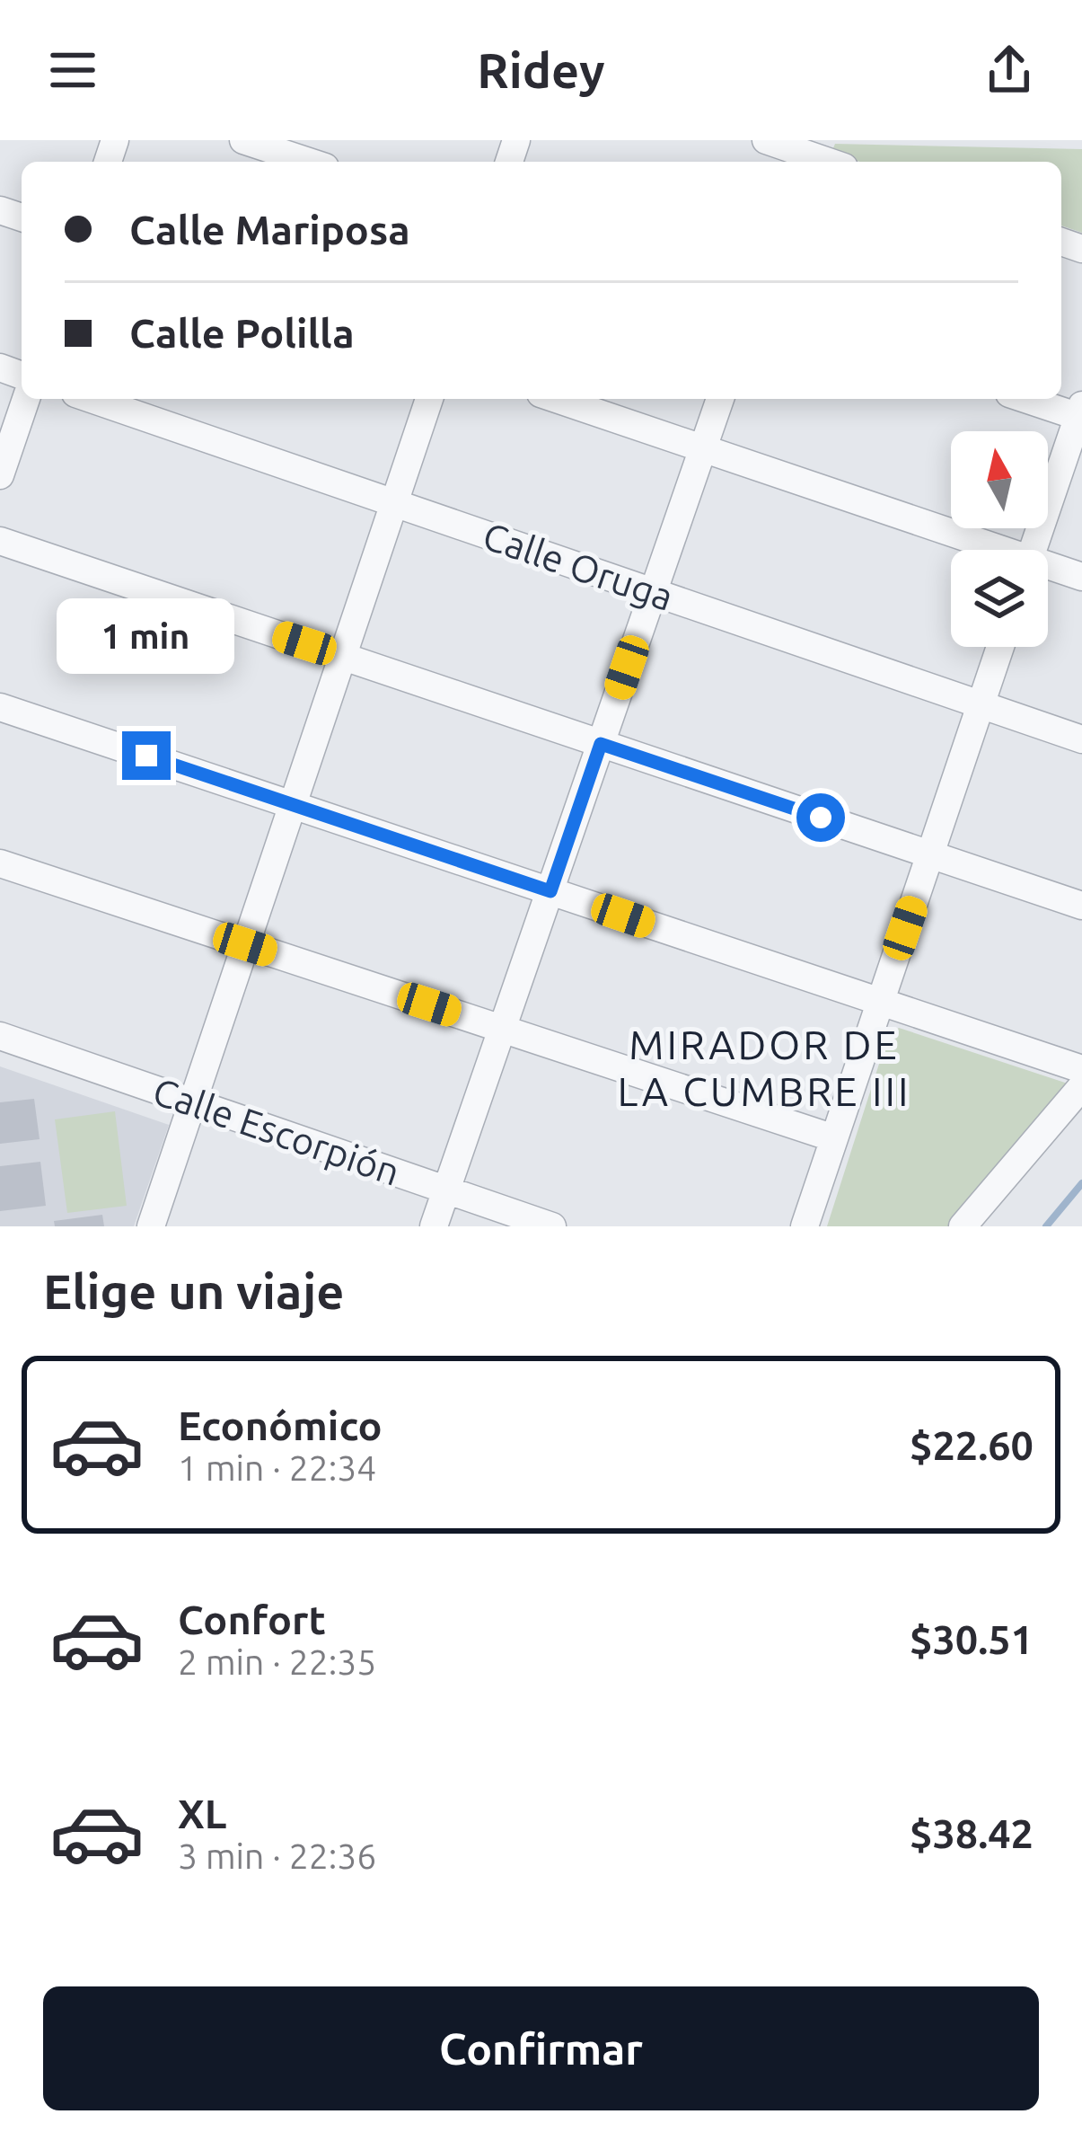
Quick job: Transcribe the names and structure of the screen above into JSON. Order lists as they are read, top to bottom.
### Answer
{
  "streets": {
    "street": ["Calle Oruga", "Calle Escorpión"]
  },
  "districts": ["MIRADOR DE LA CUMBRE III"],
  "north": "top",
  "page": {
    "header": "Ridey",
    "banner": ["Calle Mariposa", "Calle Polilla"],
    "bubble": "1 min",
    "heading": "Elige un viaje",
    "list": [
      {
        "name": "Económico",
        "note": "1 min · 22:34",
        "value": "$22.60"
      },
      {
        "name": "Confort",
        "note": "2 min · 22:35",
        "value": "$30.51"
      },
      {
        "name": "XL",
        "note": "3 min · 22:36",
        "value": "$38.42"
      }
    ],
    "buttons": "Confirmar"
  }
}
